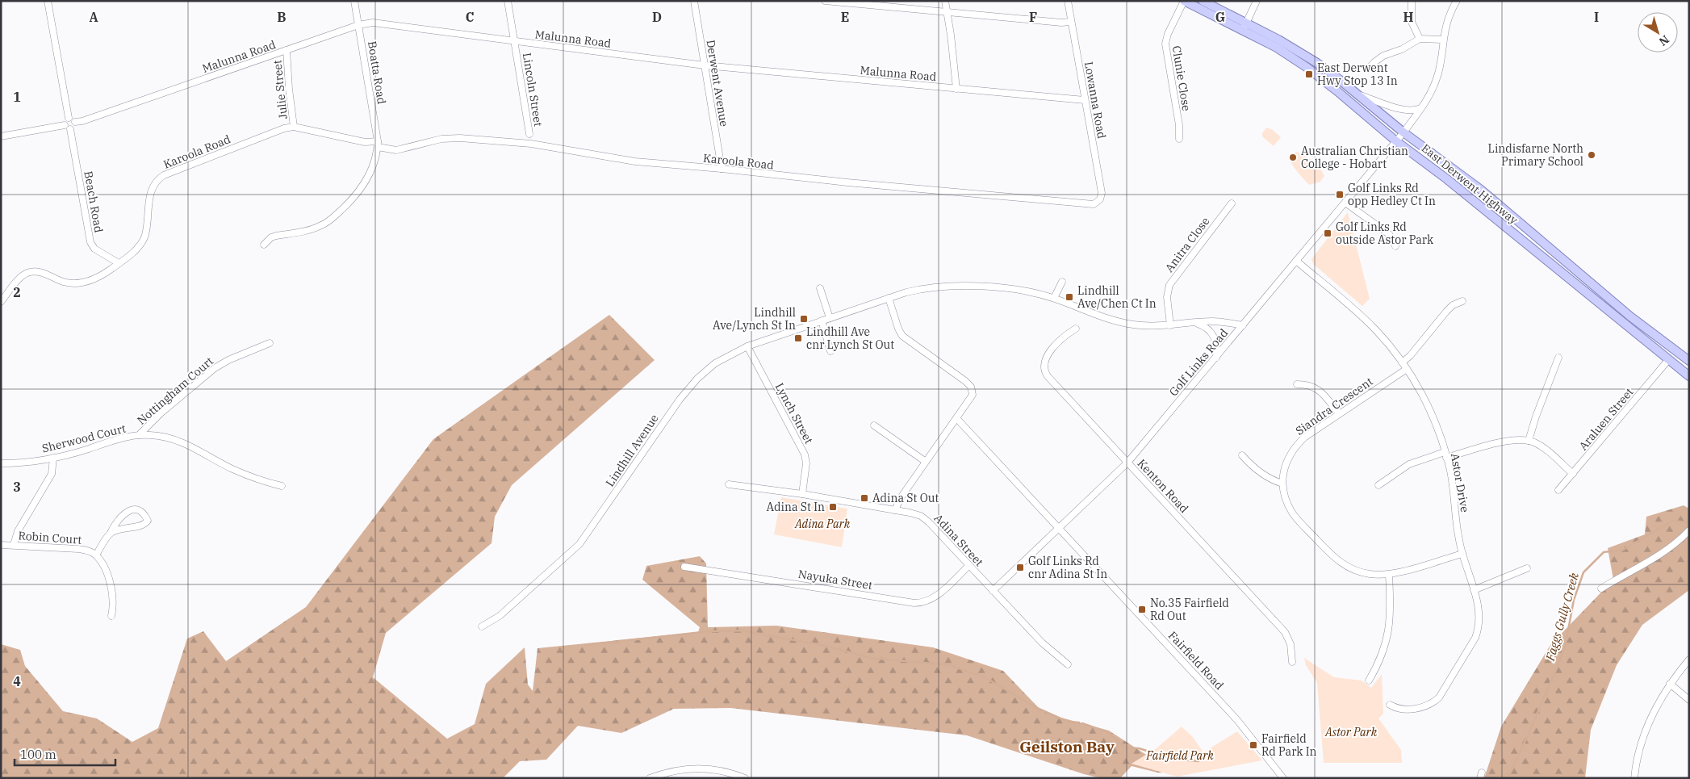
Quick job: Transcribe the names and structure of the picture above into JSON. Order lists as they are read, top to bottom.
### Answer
{
  "streets": {
    "main road": ["East Derwent Highway"],
    "street": [
      "Malunna Road",
      "Boatta Road",
      "Clunie Close",
      "Derwent Avenue",
      "Julie Street",
      "Lincoln Street",
      "Lowanna Road",
      "Karoola Road",
      "Beach Road",
      "Anitra Close",
      "Golf Links Road",
      "Nottingham Court",
      "Siandra Crescent",
      "Lynch Street",
      "Araluen Street",
      "Sherwood Court",
      "Lindhill Avenue",
      "Astor Drive",
      "Kenton Road",
      "Robin Court",
      "Adina Street",
      "Nayuka Street",
      "Fairfield Road"
    ]
  },
  "crossings": [
    ["Malunna Road", "Boatta Road"],
    ["Malunna Road", "Derwent Avenue"],
    ["Malunna Road", "Julie Street"],
    ["Malunna Road", "Lincoln Street"],
    ["Malunna Road", "Lowanna Road"],
    ["Malunna Road", "Beach Road"],
    ["Boatta Road", "Karoola Road"],
    ["Clunie Close", "East Derwent Highway"],
    ["Derwent Avenue", "Karoola Road"],
    ["Julie Street", "Karoola Road"],
    ["Lowanna Road", "Karoola Road"],
    ["Karoola Road", "Beach Road"],
    ["East Derwent Highway", "Golf Links Road"],
    ["East Derwent Highway", "Araluen Street"],
    ["Anitra Close", "Lindhill Avenue"],
    ["Golf Links Road", "Lindhill Avenue"],
    ["Golf Links Road", "Astor Drive"],
    ["Golf Links Road", "Kenton Road"],
    ["Golf Links Road", "Adina Street"],
    ["Golf Links Road", "Fairfield Road"],
    ["Nottingham Court", "Sherwood Court"],
    ["Siandra Crescent", "Astor Drive"],
    ["Lynch Street", "Lindhill Avenue"],
    ["Lynch Street", "Adina Street"],
    ["Adina Street", "Nayuka Street"]
  ],
  "districts": ["Geilston Bay"],
  "water": ["Faggs Gully Creek"],
  "parks": ["Adina Park", "Astor Park", "Fairfield Park"],
  "places": {
    "transit": [
      "East Derwent Hwy Stop 13 In",
      "Golf Links Rd opp Hedley Ct In",
      "Golf Links Rd outside Astor Park",
      "Lindhill Ave/Chen Ct In",
      "Lindhill Ave/Lynch St In",
      "Lindhill Ave cnr Lynch St Out",
      "Adina St Out",
      "Adina St In",
      "Golf Links Rd cnr Adina St In",
      "No.35 Fairfield Rd Out",
      "Fairfield Rd Park In"
    ],
    "other": ["Lindisfarne North Primary School", "Australian Christian College - Hobart"]
  },
  "scale_bar": "100 m",
  "north": "bottom right",
  "grid": {
    "columns": [
      "A",
      "B",
      "C",
      "D",
      "E",
      "F",
      "G",
      "H",
      "I"
    ],
    "rows": [
      "1",
      "2",
      "3",
      "4"
    ]
  }
}
